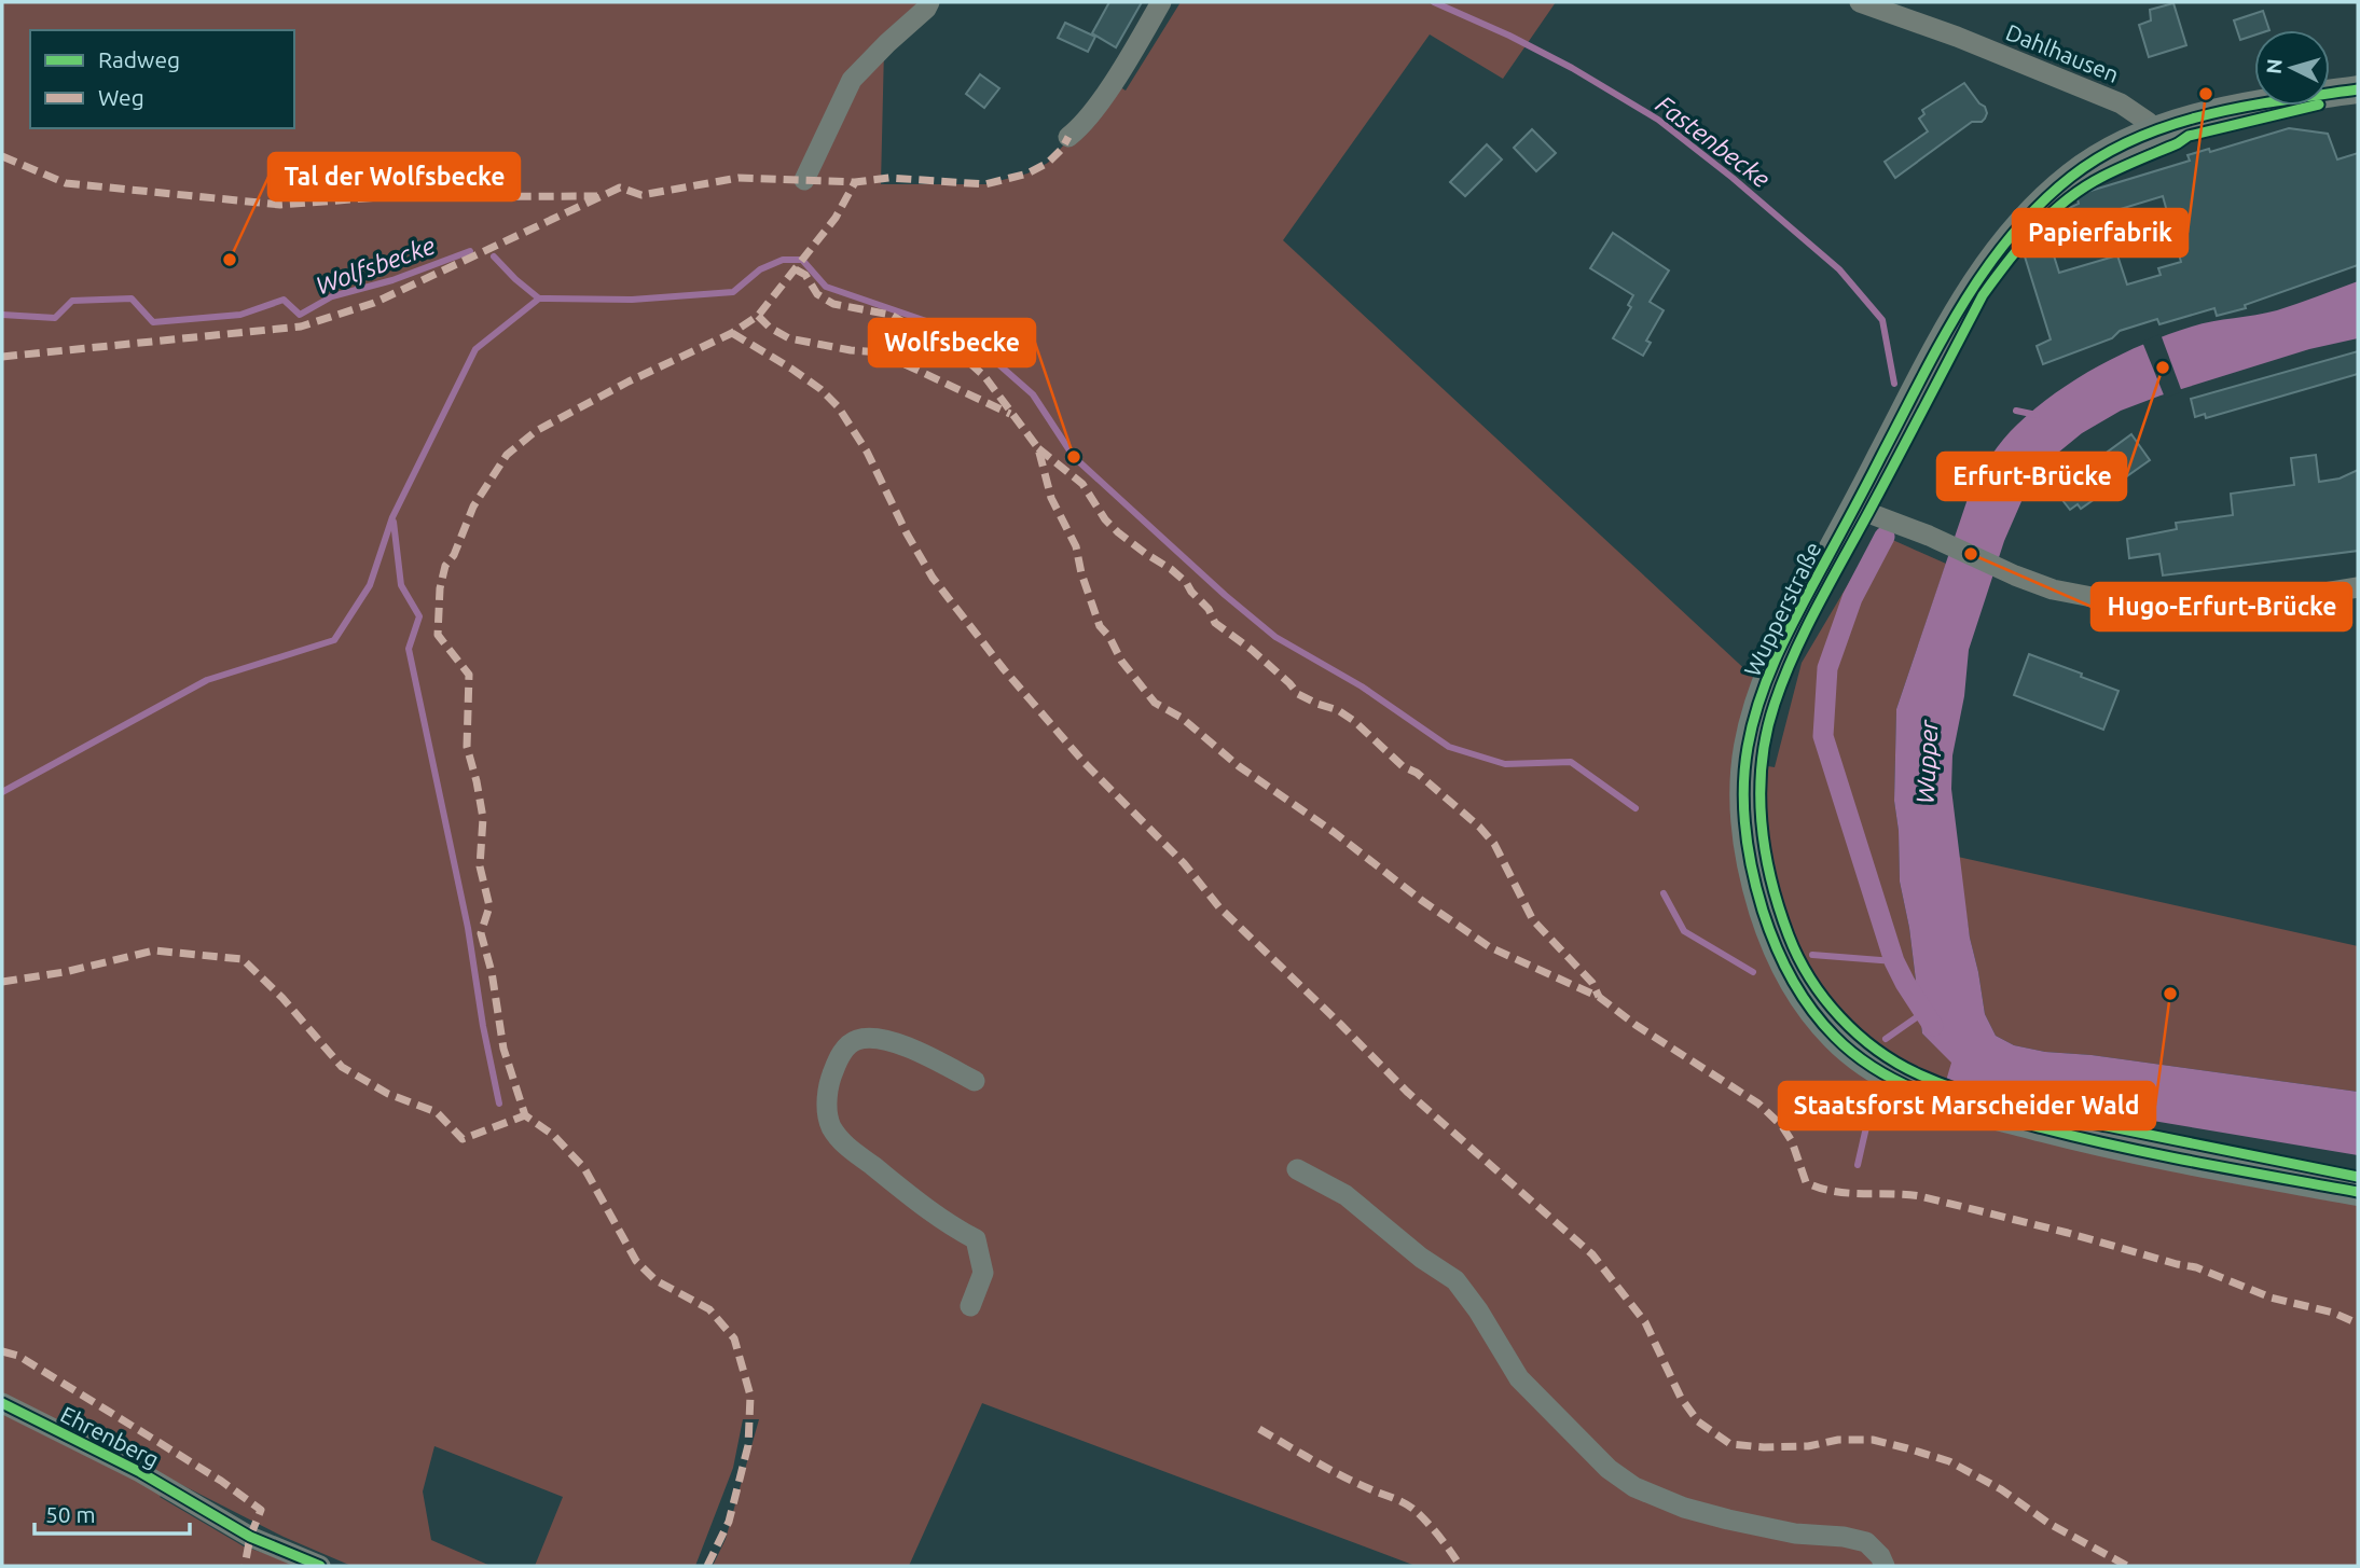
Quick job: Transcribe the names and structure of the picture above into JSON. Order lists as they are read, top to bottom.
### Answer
{
  "streets": {
    "main road": ["Wupperstraße"],
    "street": ["Dahlhausen", "Ehrenberg"]
  },
  "crossings": [
    ["Dahlhausen", "Wupperstraße"]
  ],
  "water": ["Fastenbecke", "Wolfsbecke", "Wupper"],
  "places": [
    "Papierfabrik",
    "Tal der Wolfsbecke",
    "Erfurt-Brücke",
    "Wolfsbecke",
    "Hugo-Erfurt-Brücke",
    "Staatsforst Marscheider Wald"
  ],
  "legend": ["Radweg", "Weg"],
  "scale_bar": "50 m",
  "north": "left"
}
